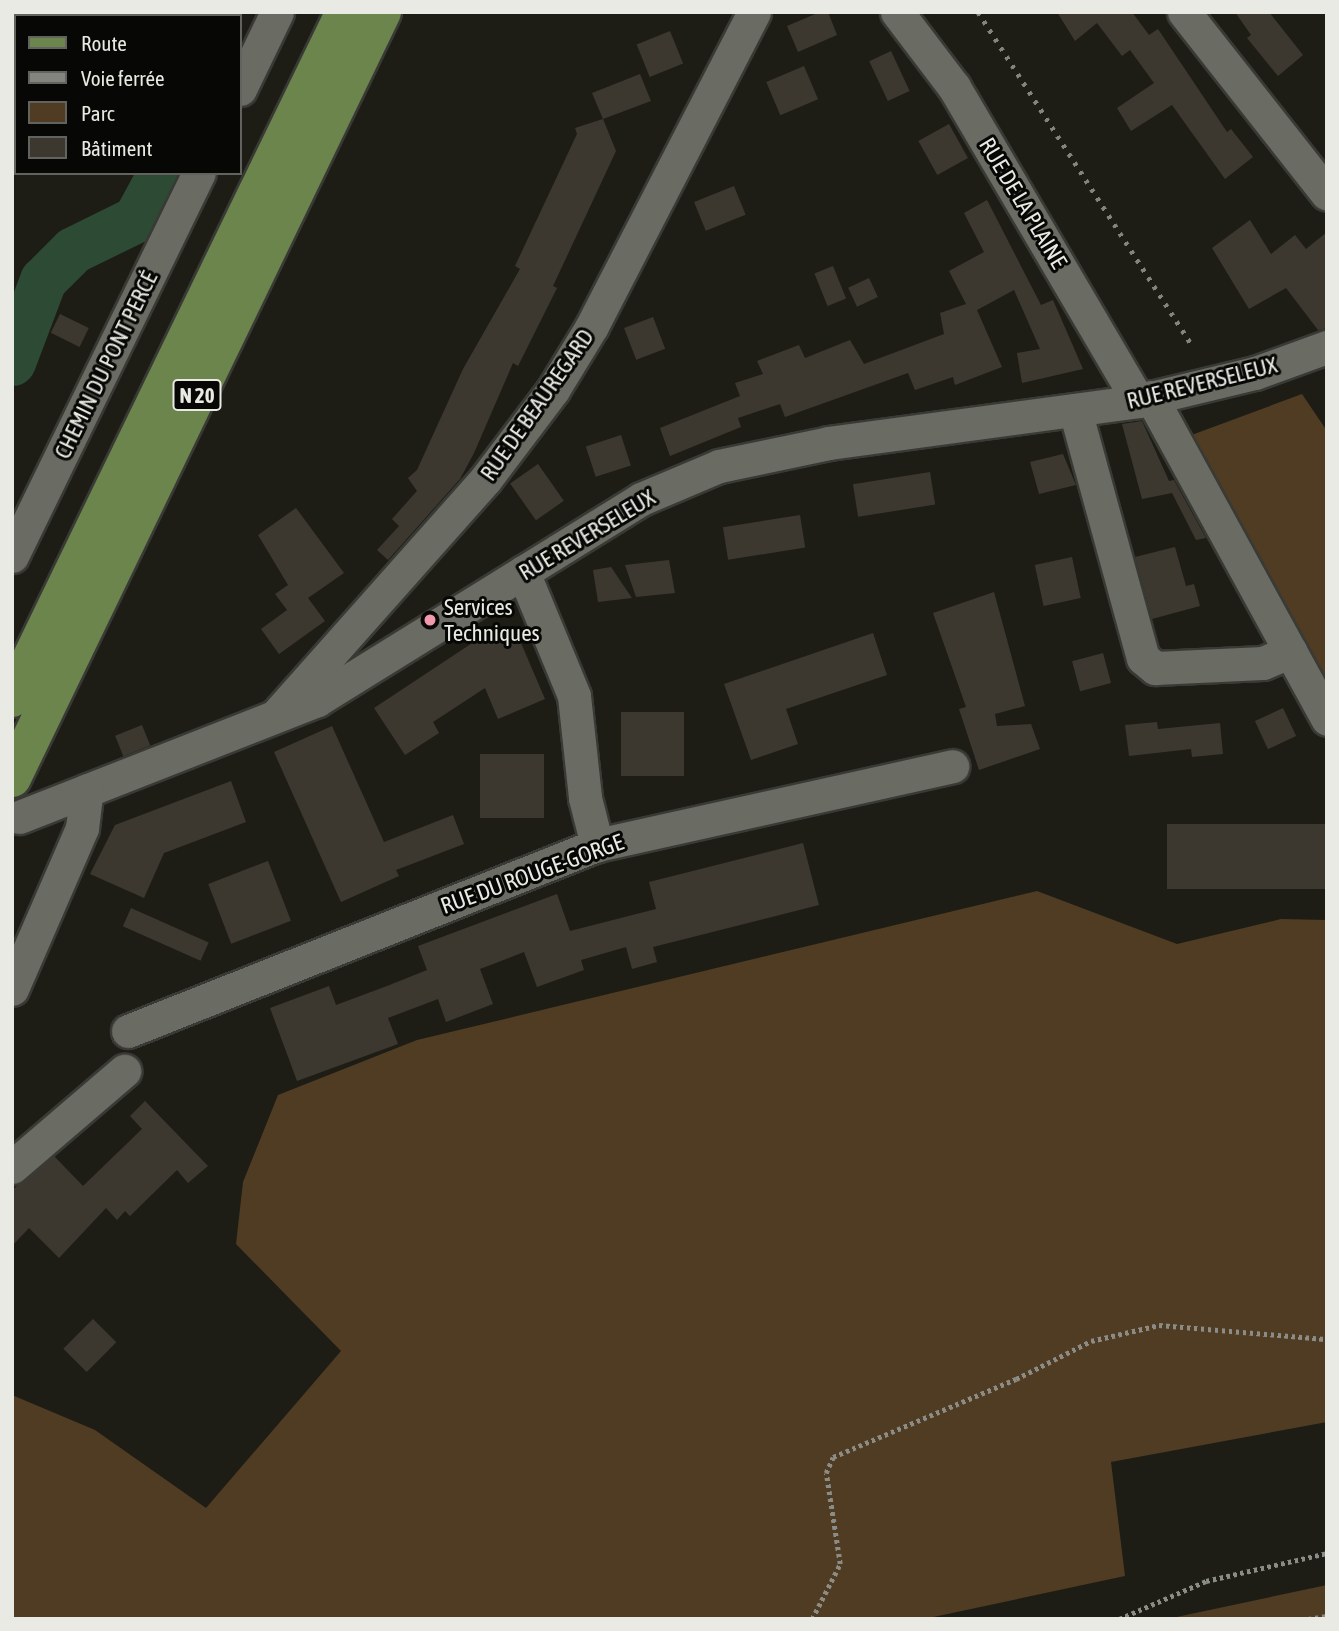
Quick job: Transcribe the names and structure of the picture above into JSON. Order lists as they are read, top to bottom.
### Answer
{
  "streets": {
    "main road": ["N 20"],
    "street": [
      "RUE DE LA PLAINE",
      "CHEMIN DU PONT PERCÉ",
      "RUE REVERSELEUX",
      "RUE DE BEAUREGARD",
      "RUE DU ROUGE-GORGE"
    ]
  },
  "crossings": [
    ["RUE DE LA PLAINE", "RUE REVERSELEUX"],
    ["RUE REVERSELEUX", "RUE DE BEAUREGARD"]
  ],
  "places": ["Services Techniques"],
  "legend": [
    "Route",
    "Voie ferrée",
    "Parc",
    "Bâtiment"
  ]
}
